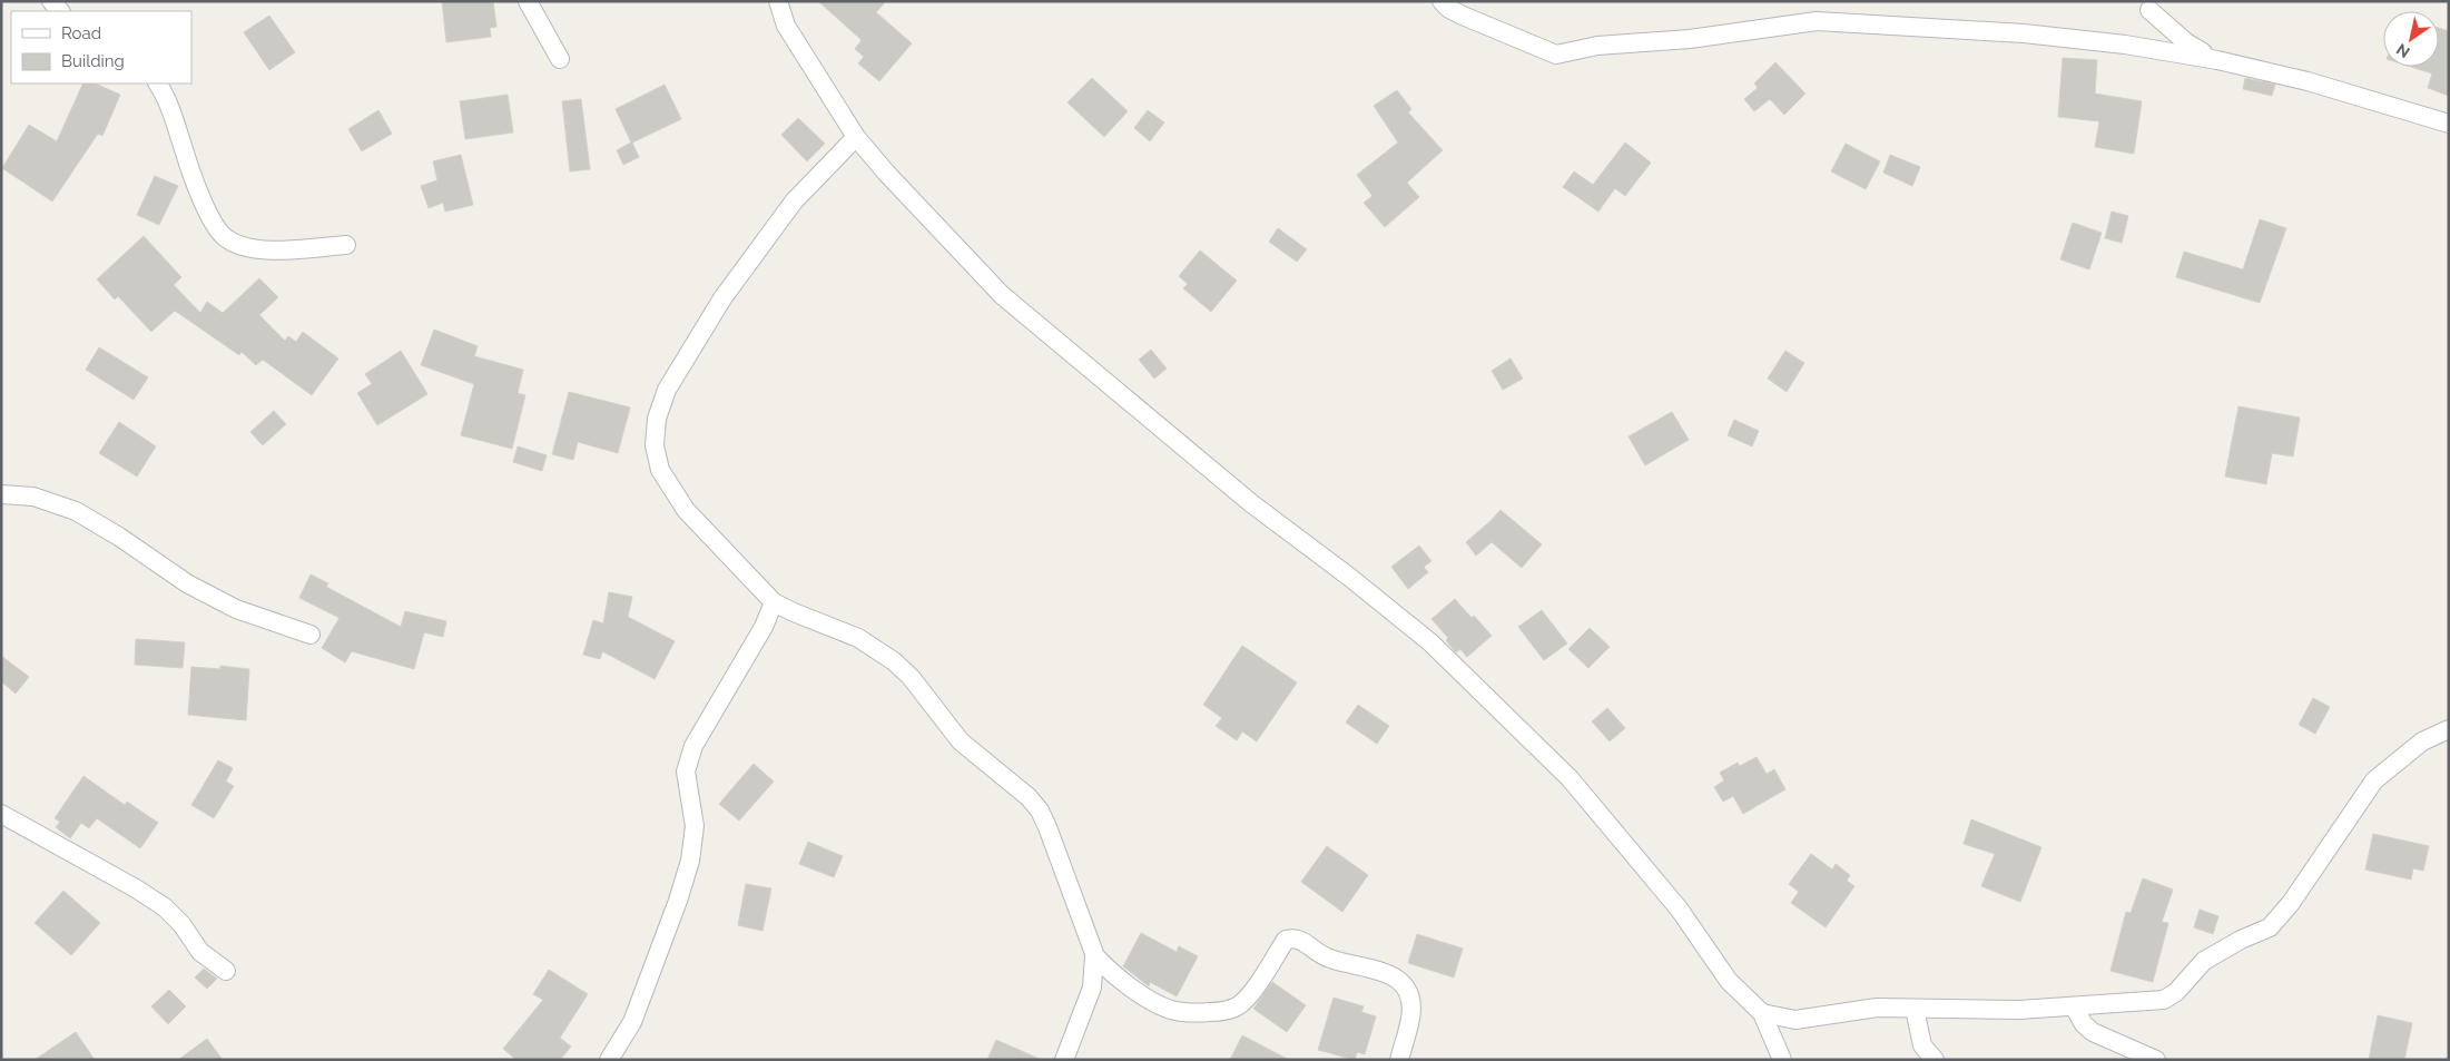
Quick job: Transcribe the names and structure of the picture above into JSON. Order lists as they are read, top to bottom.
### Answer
{
  "legend": ["Road", "Building"],
  "north": "bottom left"
}
